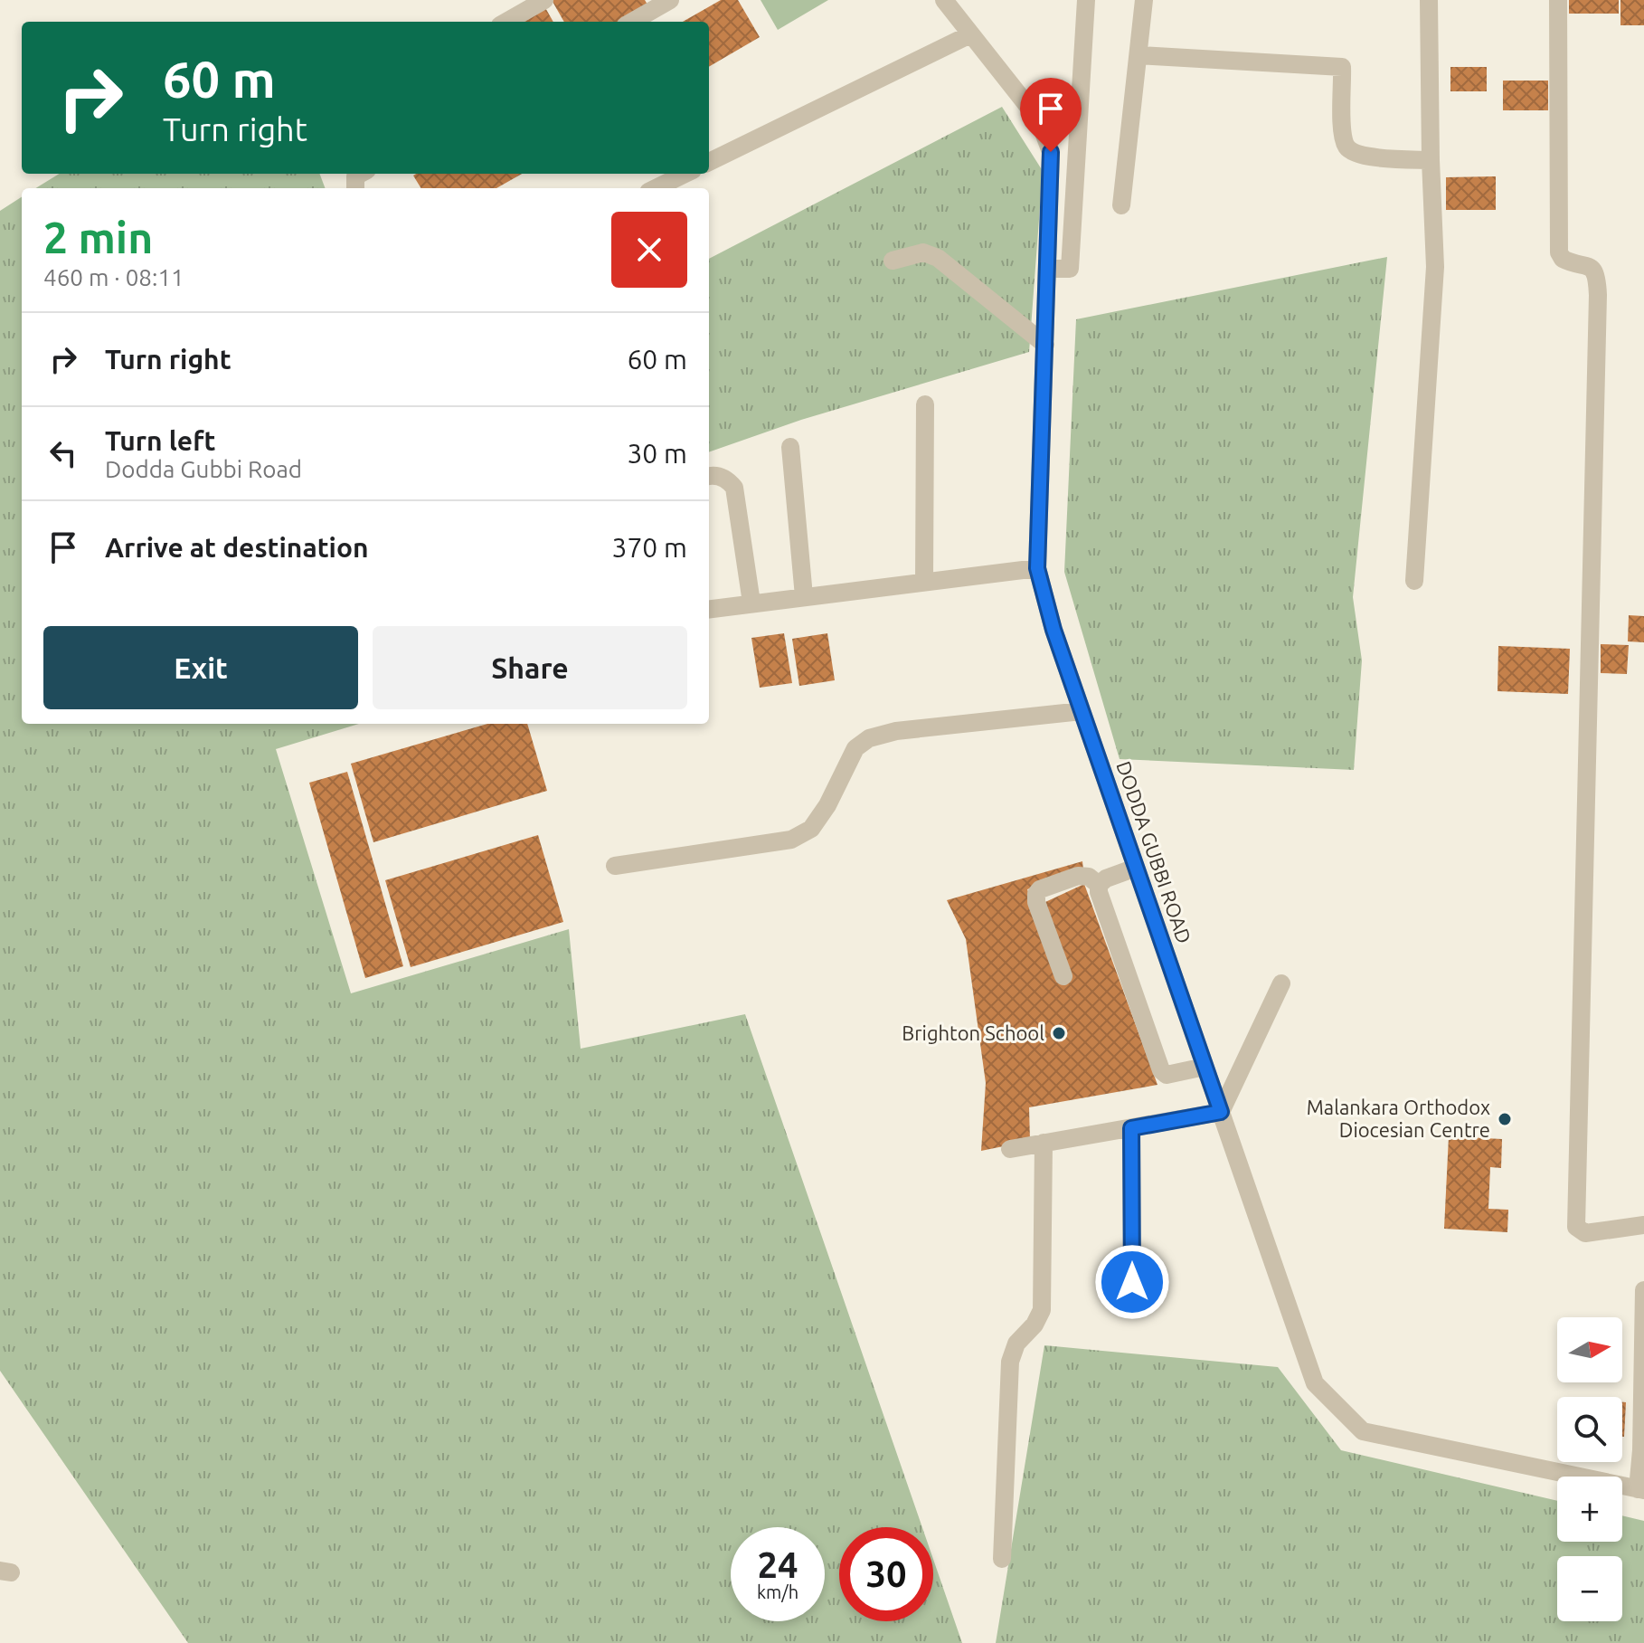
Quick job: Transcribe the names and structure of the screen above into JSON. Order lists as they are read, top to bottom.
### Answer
{
  "streets": {
    "street": ["DODDA GUBBI ROAD"]
  },
  "places": ["Brighton School", "Malankara Orthodox Diocesian Centre"],
  "north": "right",
  "page": {
    "turn": ["60 m", "Turn right"],
    "heading": ["2 min", "460 m · 08:11"],
    "list": [
      {
        "name": "Turn right",
        "value": "60 m"
      },
      {
        "name": "Turn left",
        "note": "Dodda Gubbi Road",
        "value": "30 m"
      },
      {
        "name": "Arrive at destination",
        "value": "370 m"
      }
    ],
    "buttons": ["Exit", "Share"],
    "map_buttons": ["+", "−"],
    "speed": "24 km/h",
    "limit": "30"
  }
}
